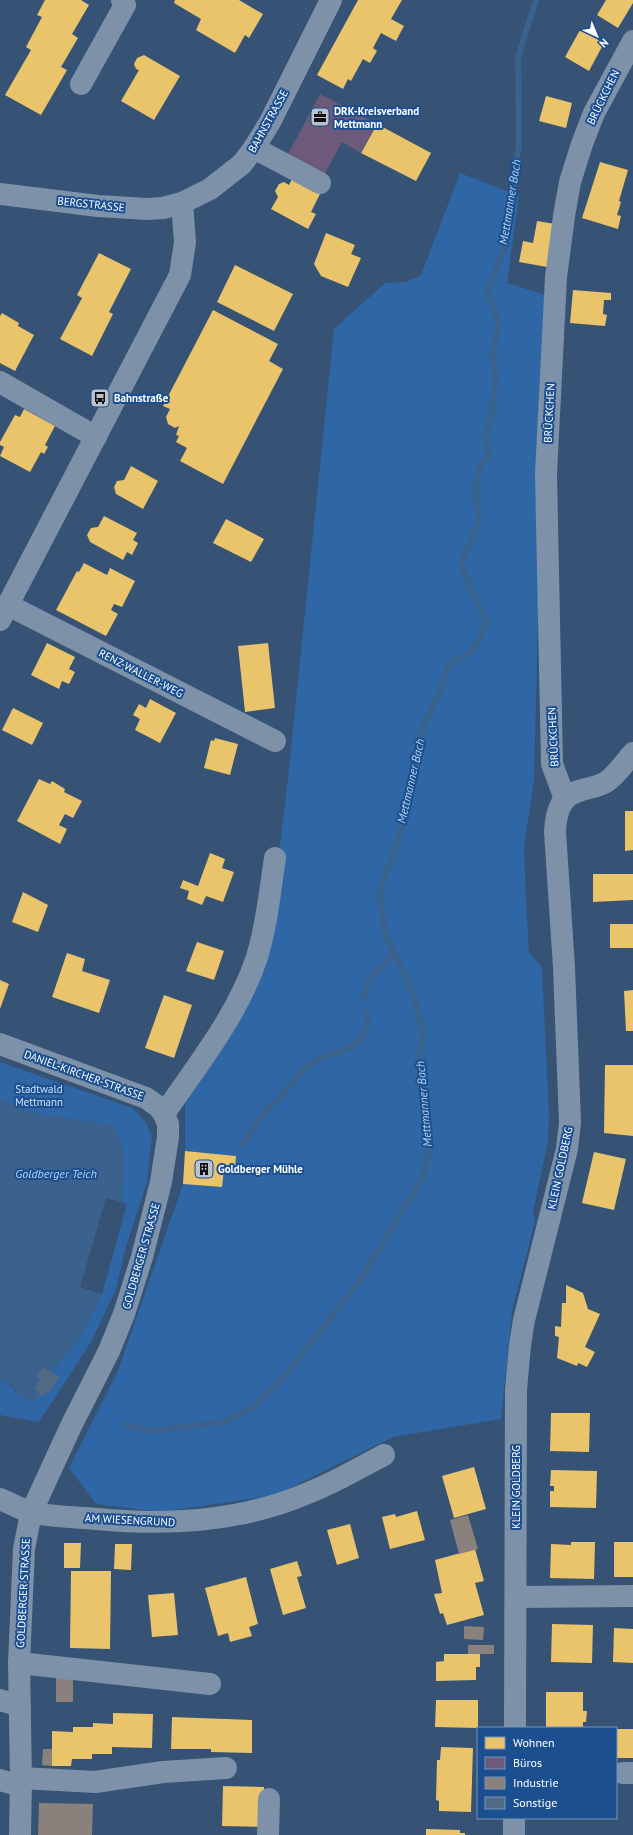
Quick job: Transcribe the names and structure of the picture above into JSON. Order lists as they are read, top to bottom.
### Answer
{
  "streets": {
    "street": [
      "BRÜCKCHEN",
      "BAHNSTRASSE",
      "BERGSTRASSE",
      "RENZ-WALLER-WEG",
      "DANIEL-KIRCHER-STRASSE",
      "KLEIN GOLDBERG",
      "GOLDBERGER STRASSE",
      "AM WIESENGRUND"
    ]
  },
  "crossings": [
    ["BRÜCKCHEN", "KLEIN GOLDBERG"],
    ["BAHNSTRASSE", "BERGSTRASSE"],
    ["DANIEL-KIRCHER-STRASSE", "GOLDBERGER STRASSE"],
    ["GOLDBERGER STRASSE", "AM WIESENGRUND"]
  ],
  "water": ["Mettmanner Bach", "Goldberger Teich"],
  "parks": ["Stadtwald Mettmann"],
  "places": {
    "office": ["DRK-Kreisverband Mettmann"],
    "bus stop": ["Bahnstraße"],
    "building": ["Goldberger Mühle"]
  },
  "legend": [
    "Wohnen",
    "Büros",
    "Industrie",
    "Sonstige"
  ],
  "north": "bottom right"
}
